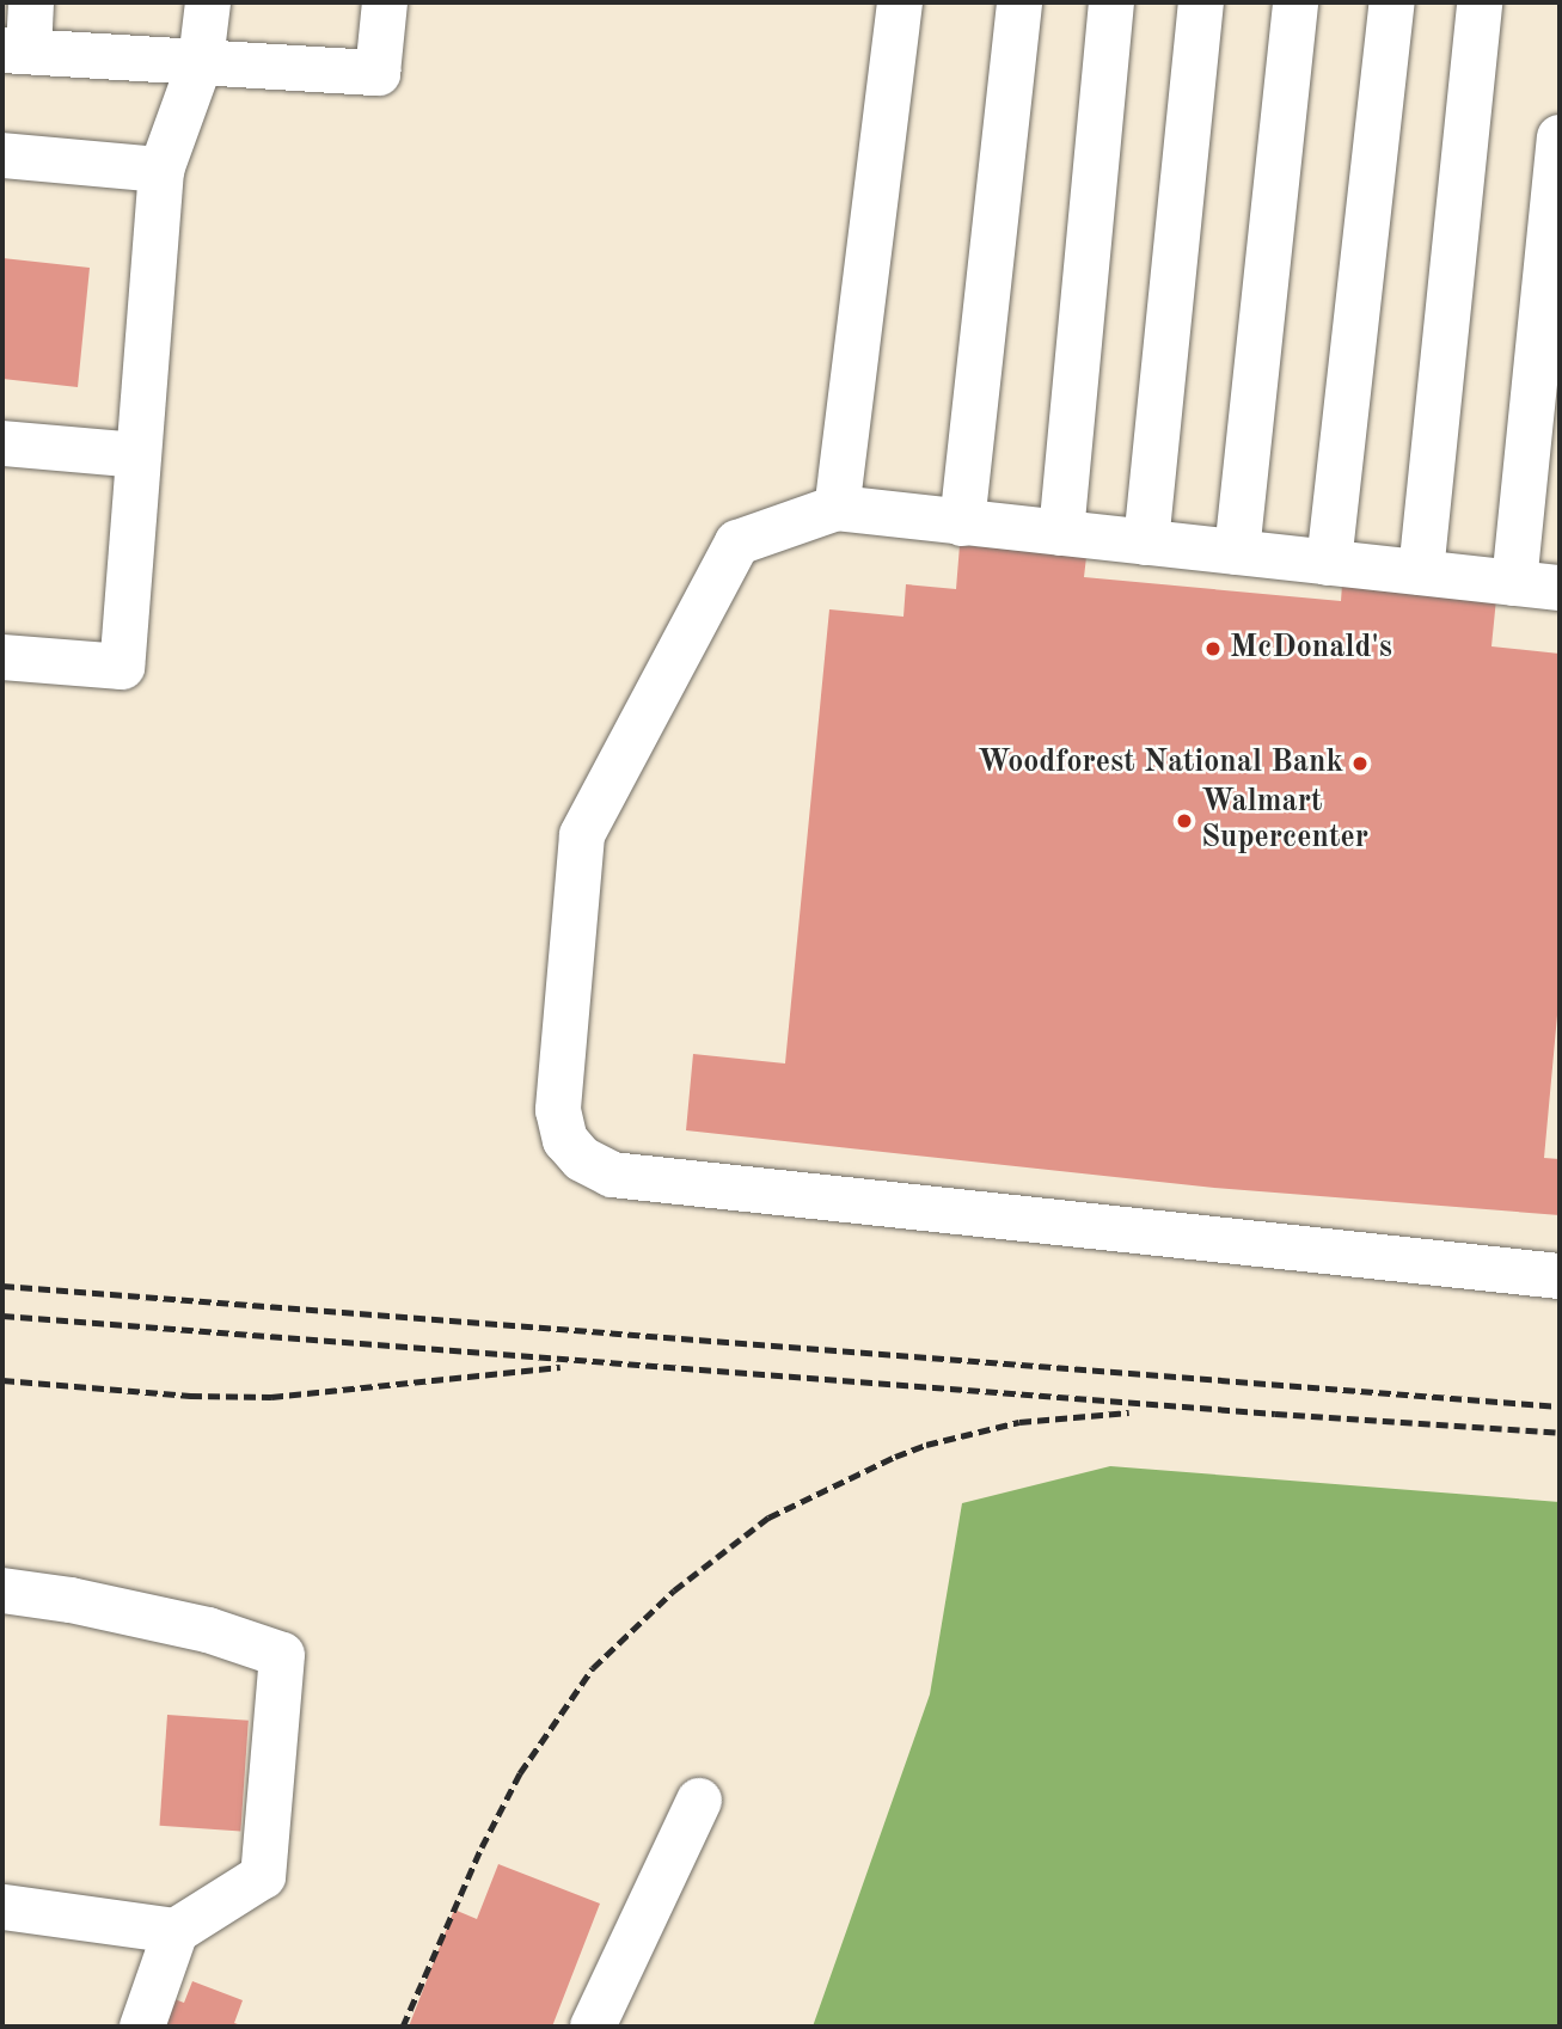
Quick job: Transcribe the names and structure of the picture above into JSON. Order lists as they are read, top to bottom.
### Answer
{
  "places": ["McDonald's", "Woodforest National Bank", "Walmart Supercenter"]
}
